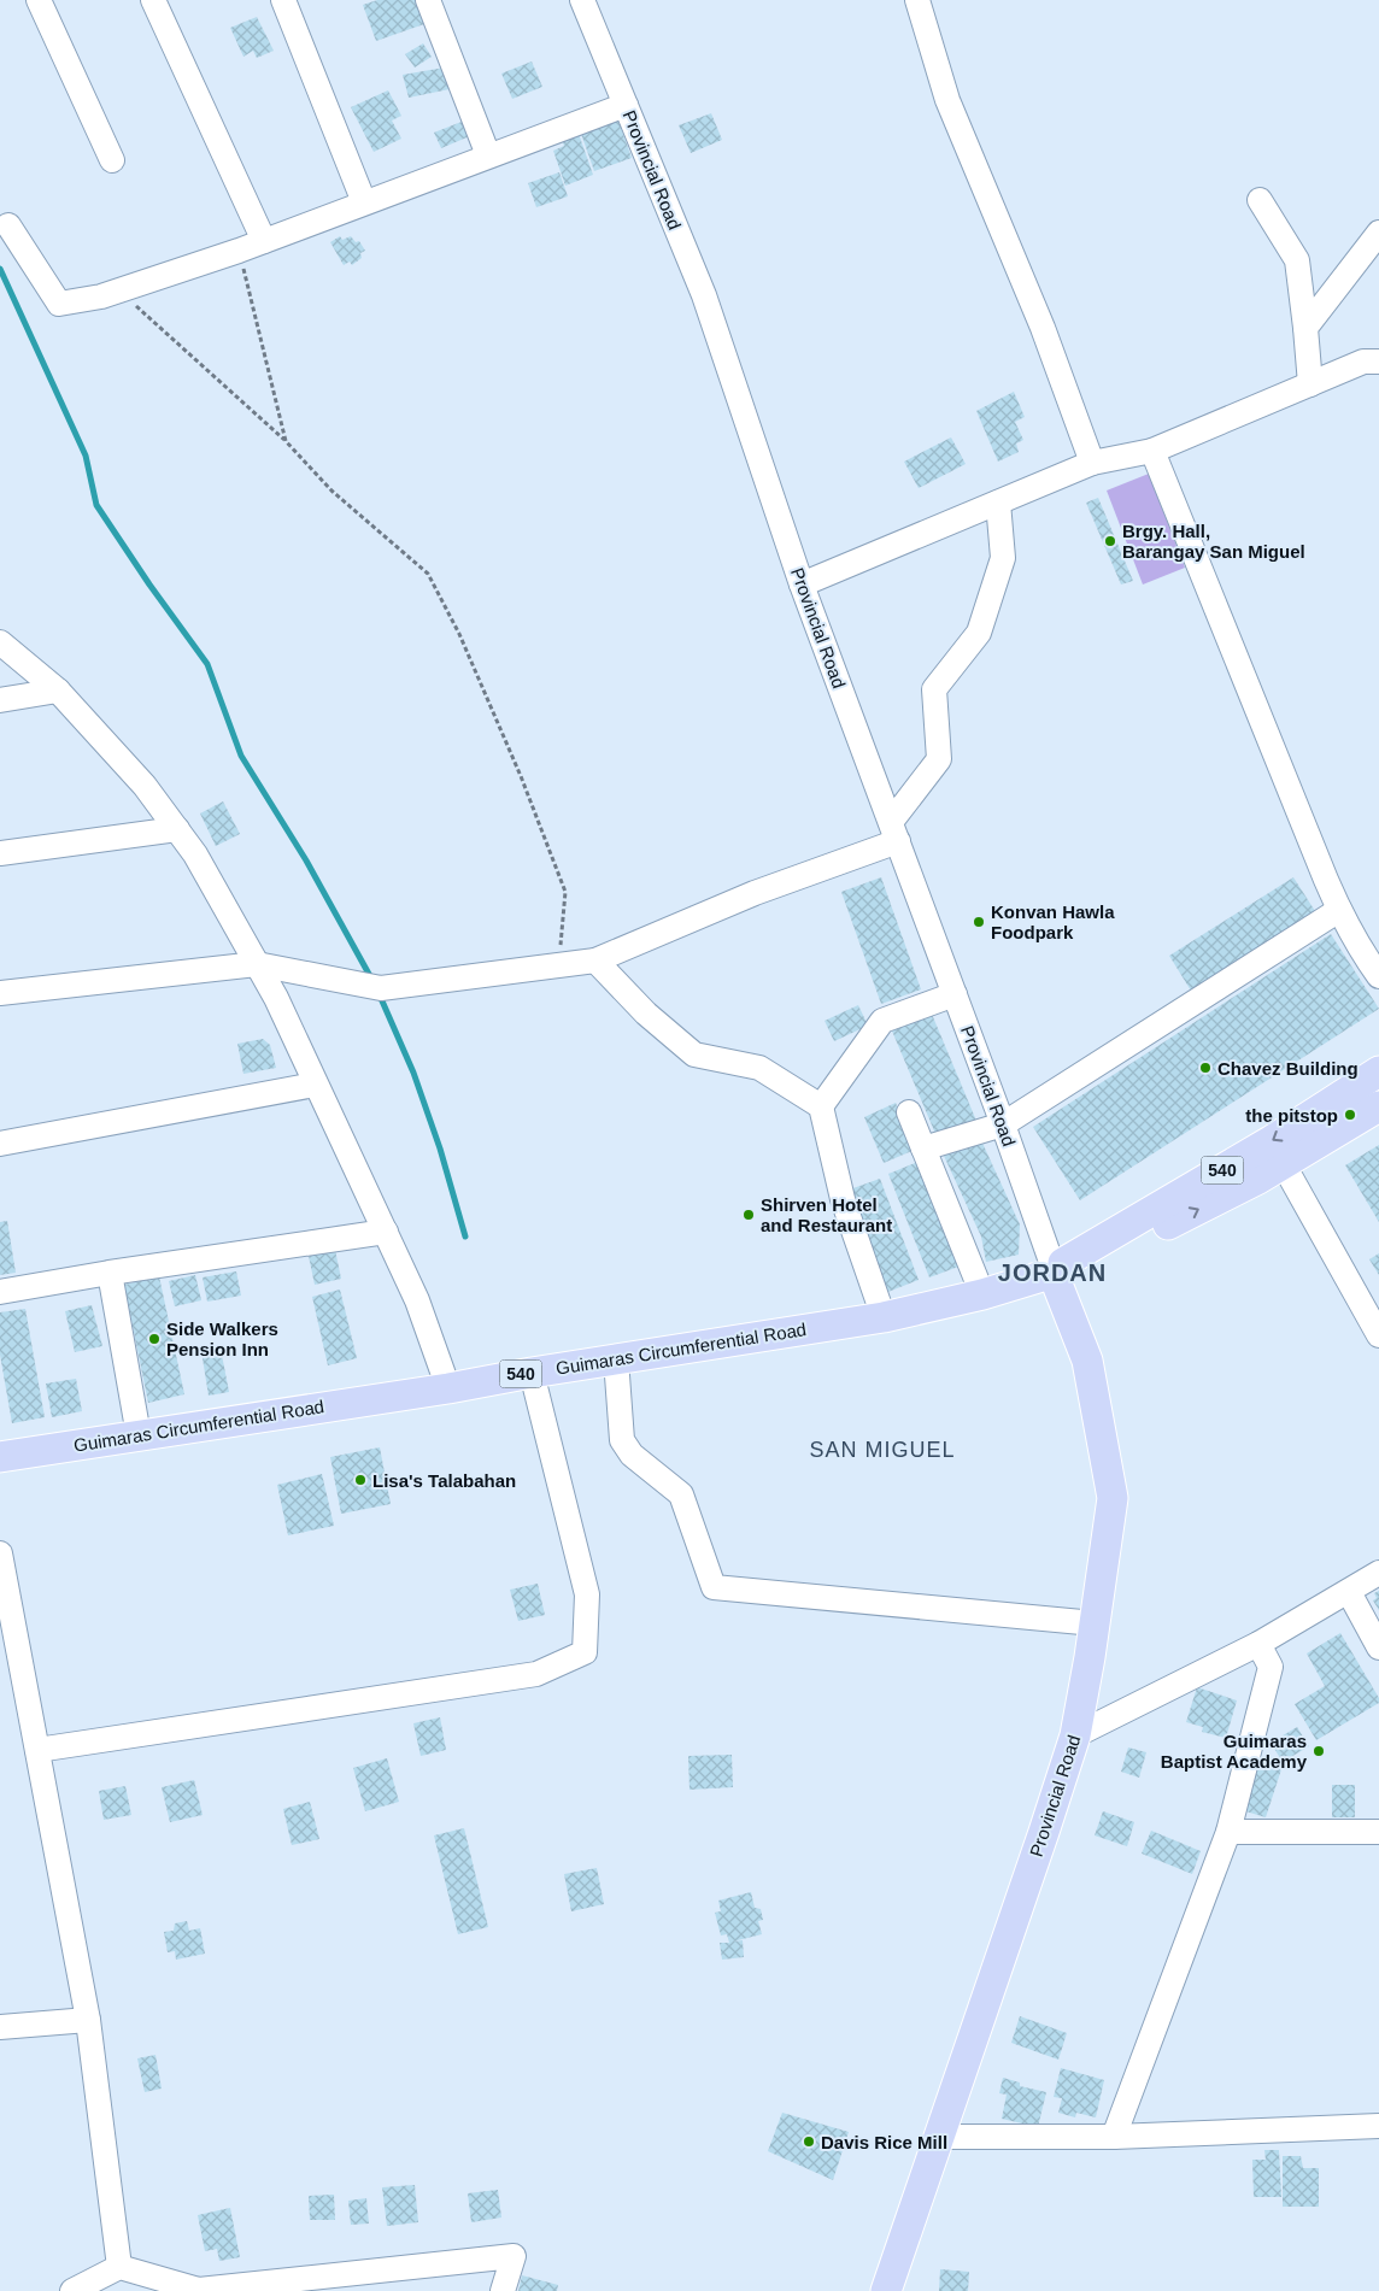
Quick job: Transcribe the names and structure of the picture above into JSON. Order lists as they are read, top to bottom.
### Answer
{
  "streets": {
    "main road": ["Provincial Road", "540", "Guimaras Circumferential Road"]
  },
  "crossings": [
    ["Provincial Road", "Guimaras Circumferential Road"]
  ],
  "districts": ["JORDAN", "SAN MIGUEL"],
  "places": [
    "Brgy. Hall, Barangay San Miguel",
    "Konvan Hawla Foodpark",
    "Chavez Building",
    "the pitstop",
    "Shirven Hotel and Restaurant",
    "Side Walkers Pension Inn",
    "Lisa's Talabahan",
    "Guimaras Baptist Academy",
    "Davis Rice Mill"
  ]
}
